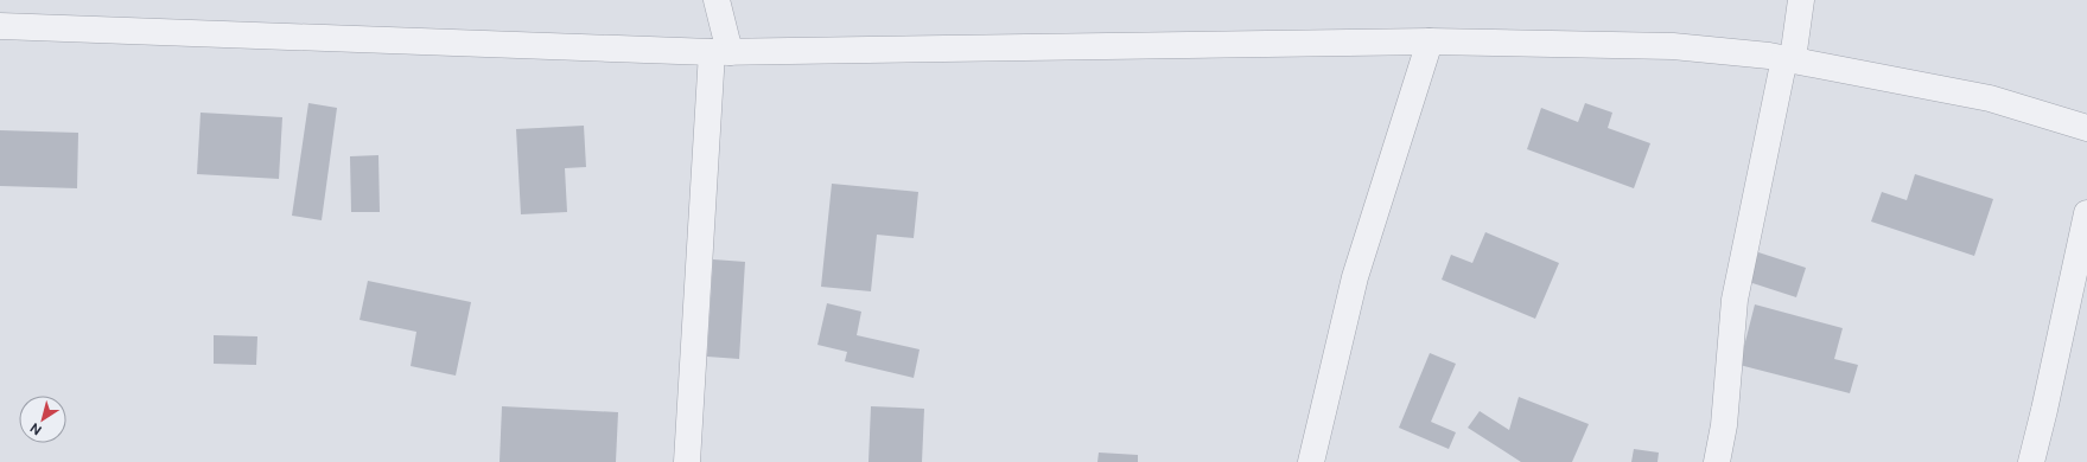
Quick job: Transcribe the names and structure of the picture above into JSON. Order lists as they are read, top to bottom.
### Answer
{
  "north": "bottom left"
}
